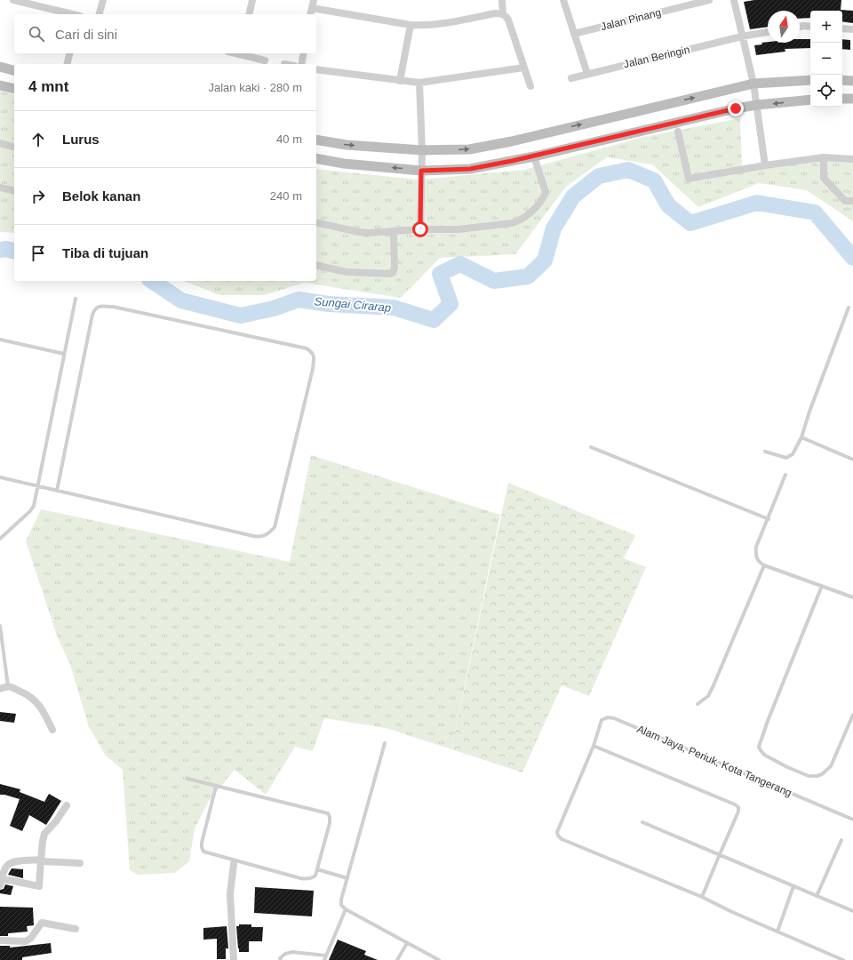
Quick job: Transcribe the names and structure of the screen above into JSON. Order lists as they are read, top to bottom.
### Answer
{
  "streets": {
    "street": ["Jalan Pinang", "Jalan Beringin"],
    "lane": ["Alam Jaya, Periuk, Kota Tangerang"]
  },
  "water": ["Sungai Cirarap"],
  "north": "top",
  "page": {
    "map_buttons": ["+", "−"],
    "search": "Cari di sini",
    "heading": ["4 mnt", "Jalan kaki · 280 m"],
    "list": [
      ["Lurus", "40 m"],
      ["Belok kanan", "240 m"],
      "Tiba di tujuan"
    ]
  }
}
